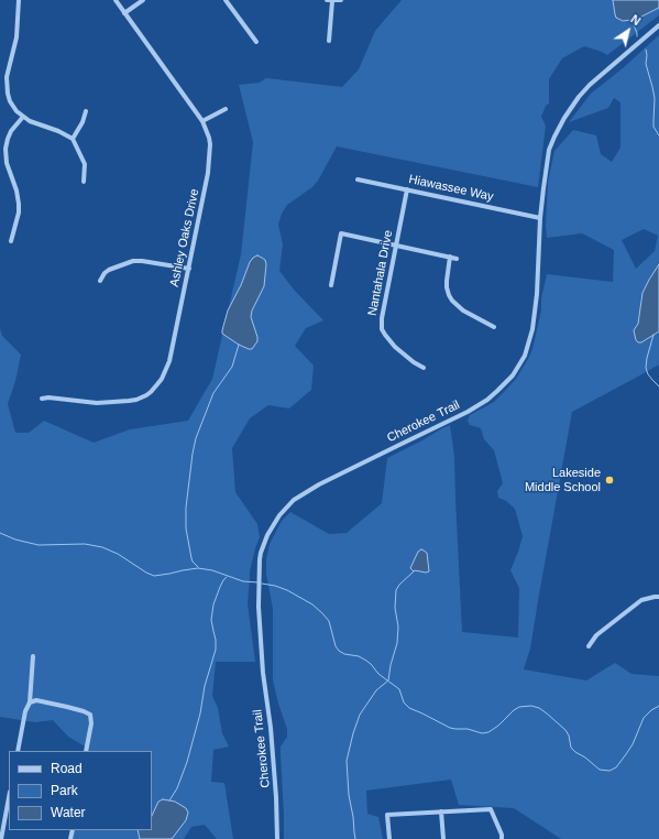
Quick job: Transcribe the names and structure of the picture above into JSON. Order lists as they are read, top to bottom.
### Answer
{
  "streets": {
    "street": [
      "Hiawassee Way",
      "Ashley Oaks Drive",
      "Nantahala Drive",
      "Cherokee Trail"
    ]
  },
  "crossings": [
    ["Hiawassee Way", "Nantahala Drive"],
    ["Hiawassee Way", "Cherokee Trail"]
  ],
  "places": ["Lakeside Middle School"],
  "legend": ["Road", "Park", "Water"],
  "north": "top right"
}
